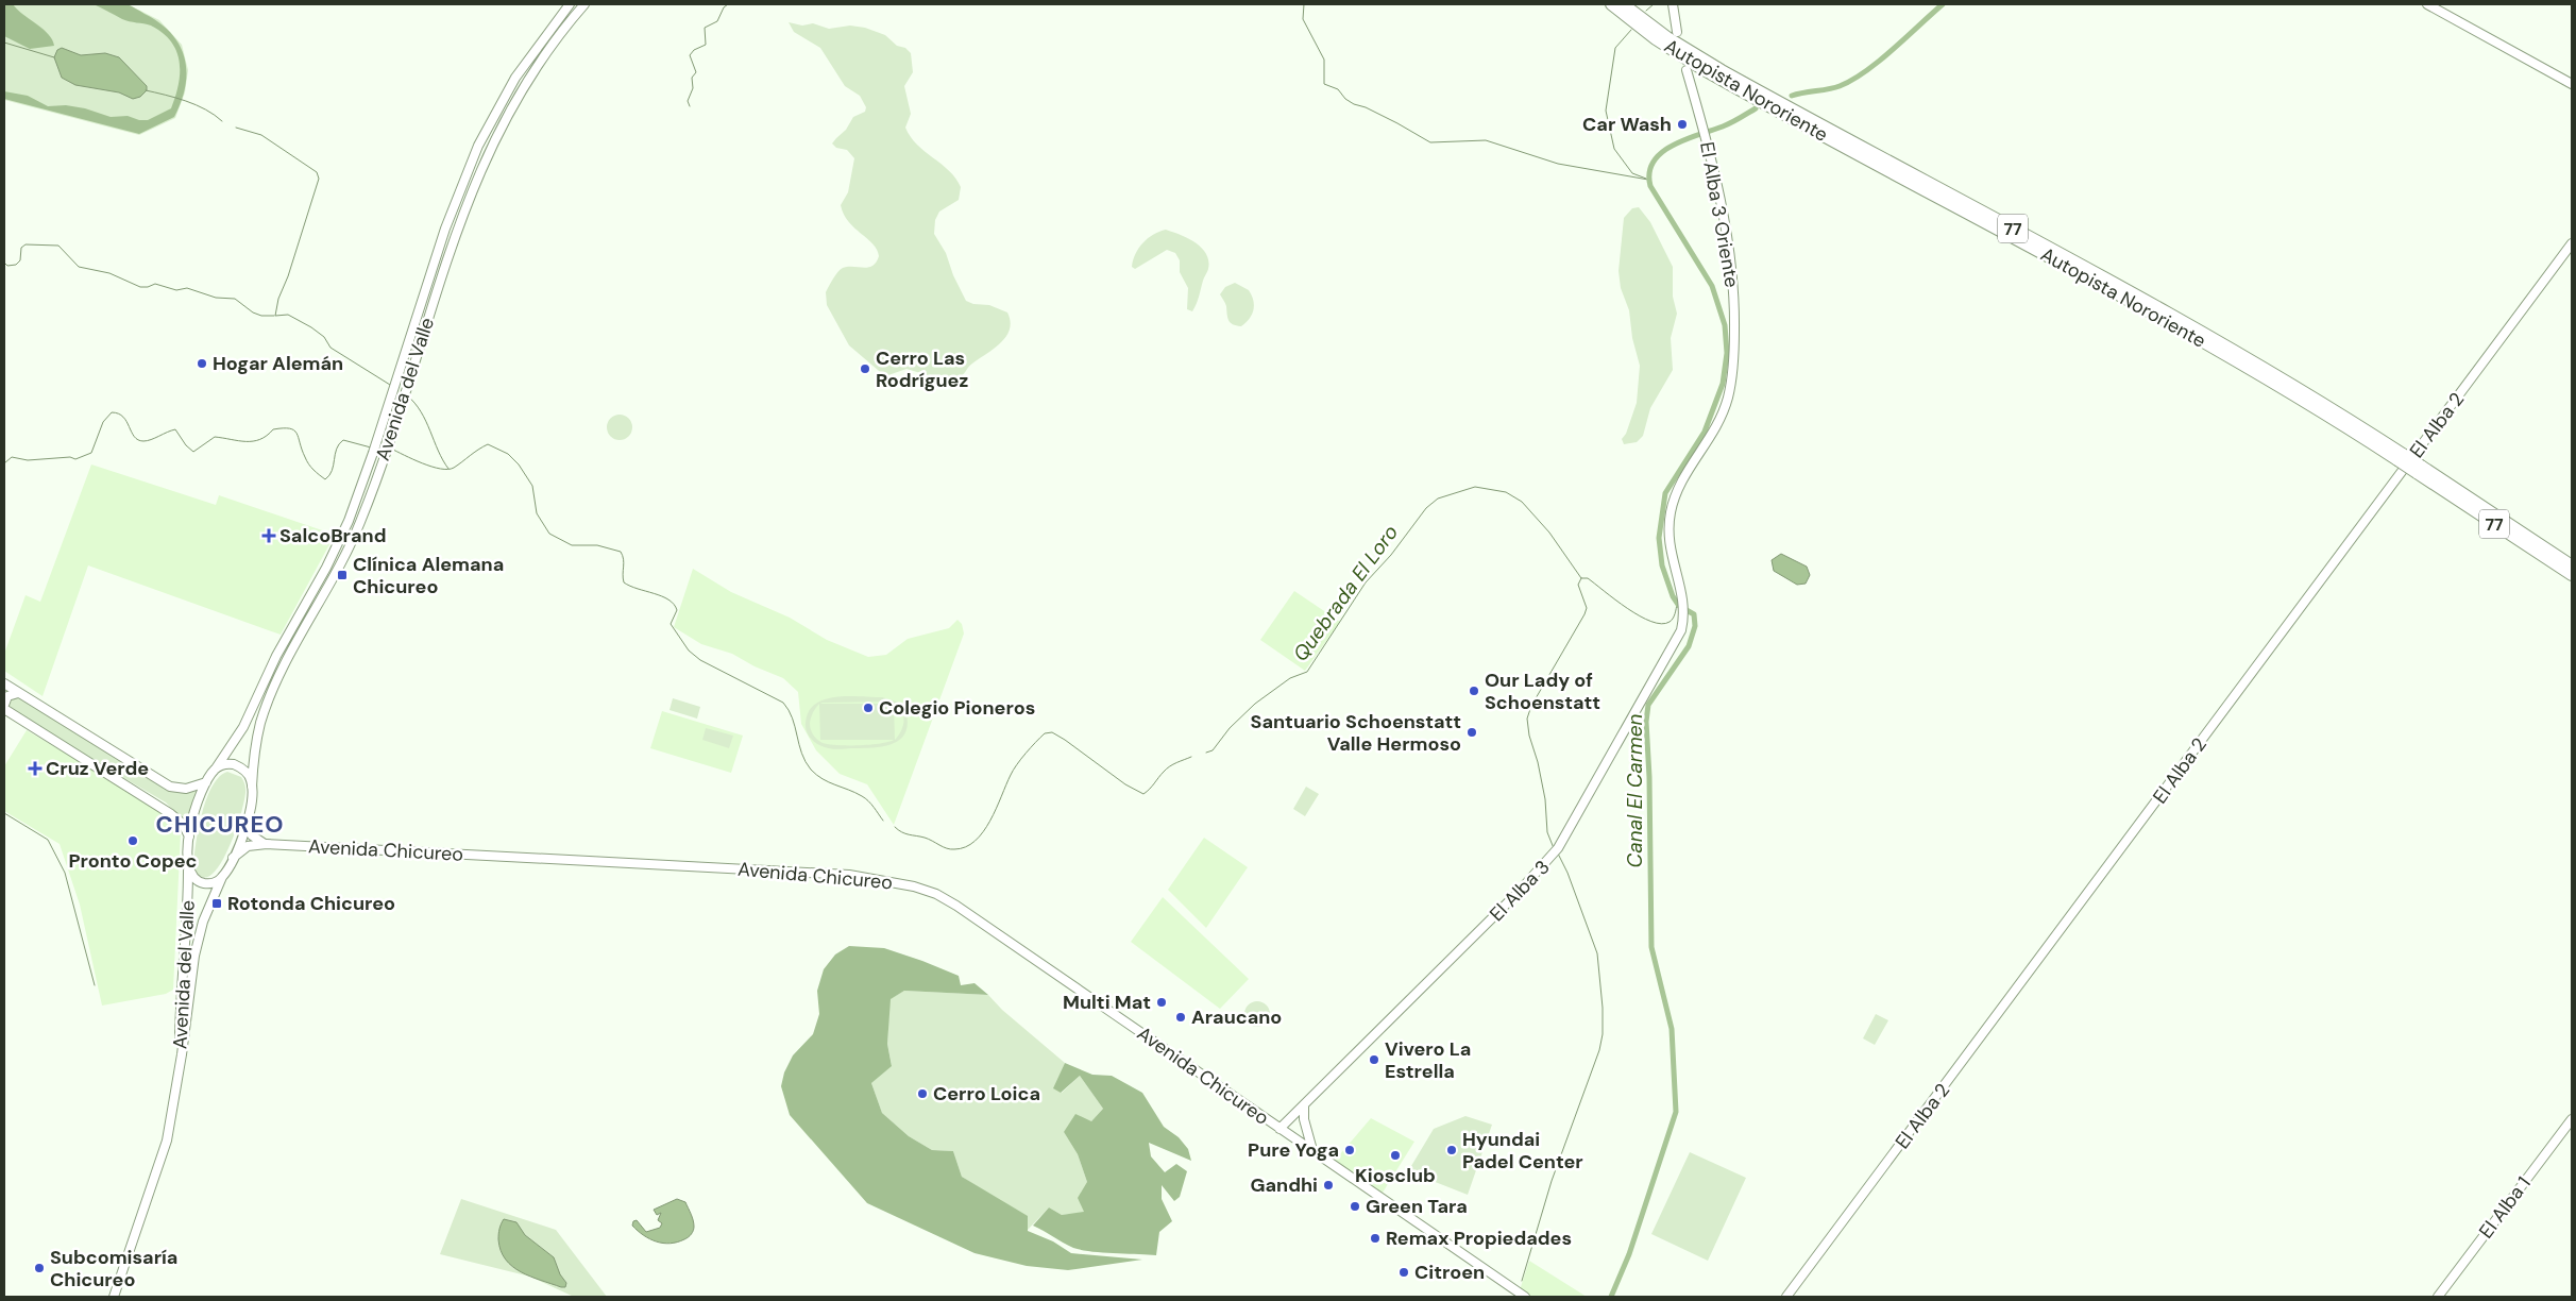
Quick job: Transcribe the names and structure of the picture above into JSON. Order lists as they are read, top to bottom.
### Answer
{
  "streets": {
    "highway": ["Autopista Nororiente", "77"],
    "main road": [
      "El Alba 3 Oriente",
      "Avenida del Valle",
      "El Alba 2",
      "Avenida Chicureo",
      "El Alba 3",
      "El Alba 1"
    ]
  },
  "crossings": [
    ["El Alba 3 Oriente", "El Alba 3"],
    ["Avenida del Valle", "Avenida Chicureo"],
    ["Avenida Chicureo", "El Alba 3"]
  ],
  "districts": ["CHICUREO"],
  "water": ["Quebrada El Loro", "Canal El Carmen"],
  "places": {
    "other": [
      "Car Wash",
      "Hogar Alemán",
      "Cerro Las Rodríguez",
      "Our Lady of Schoenstatt",
      "Colegio Pioneros",
      "Santuario Schoenstatt Valle Hermoso",
      "Pronto Copec",
      "Multi Mat",
      "Araucano",
      "Vivero La Estrella",
      "Cerro Loica",
      "Pure Yoga",
      "Hyundai Padel Center",
      "Kiosclub",
      "Gandhi",
      "Green Tara",
      "Remax Propiedades",
      "Subcomisaría Chicureo",
      "Citroen"
    ],
    "health": ["SalcoBrand", "Cruz Verde"],
    "transit": ["Clínica Alemana Chicureo", "Rotonda Chicureo"]
  }
}
